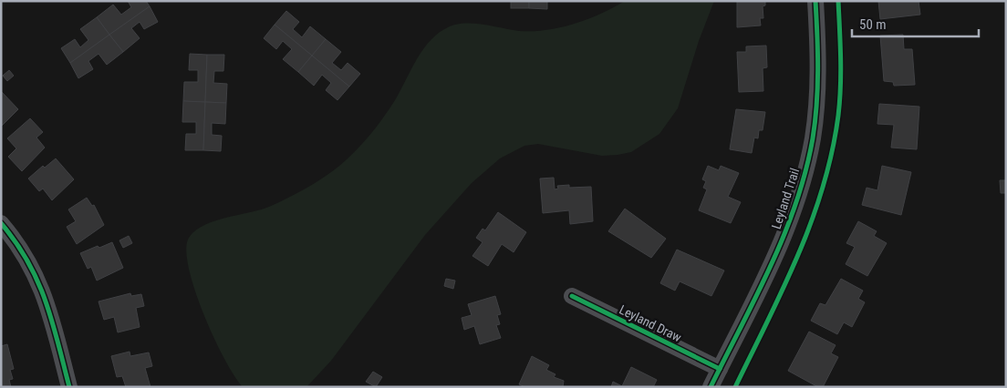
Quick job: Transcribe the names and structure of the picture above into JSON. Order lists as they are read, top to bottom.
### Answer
{
  "streets": {
    "street": ["Leyland Trail", "Leyland Draw"]
  },
  "crossings": [
    ["Leyland Trail", "Leyland Draw"]
  ],
  "scale_bar": "50 m"
}
